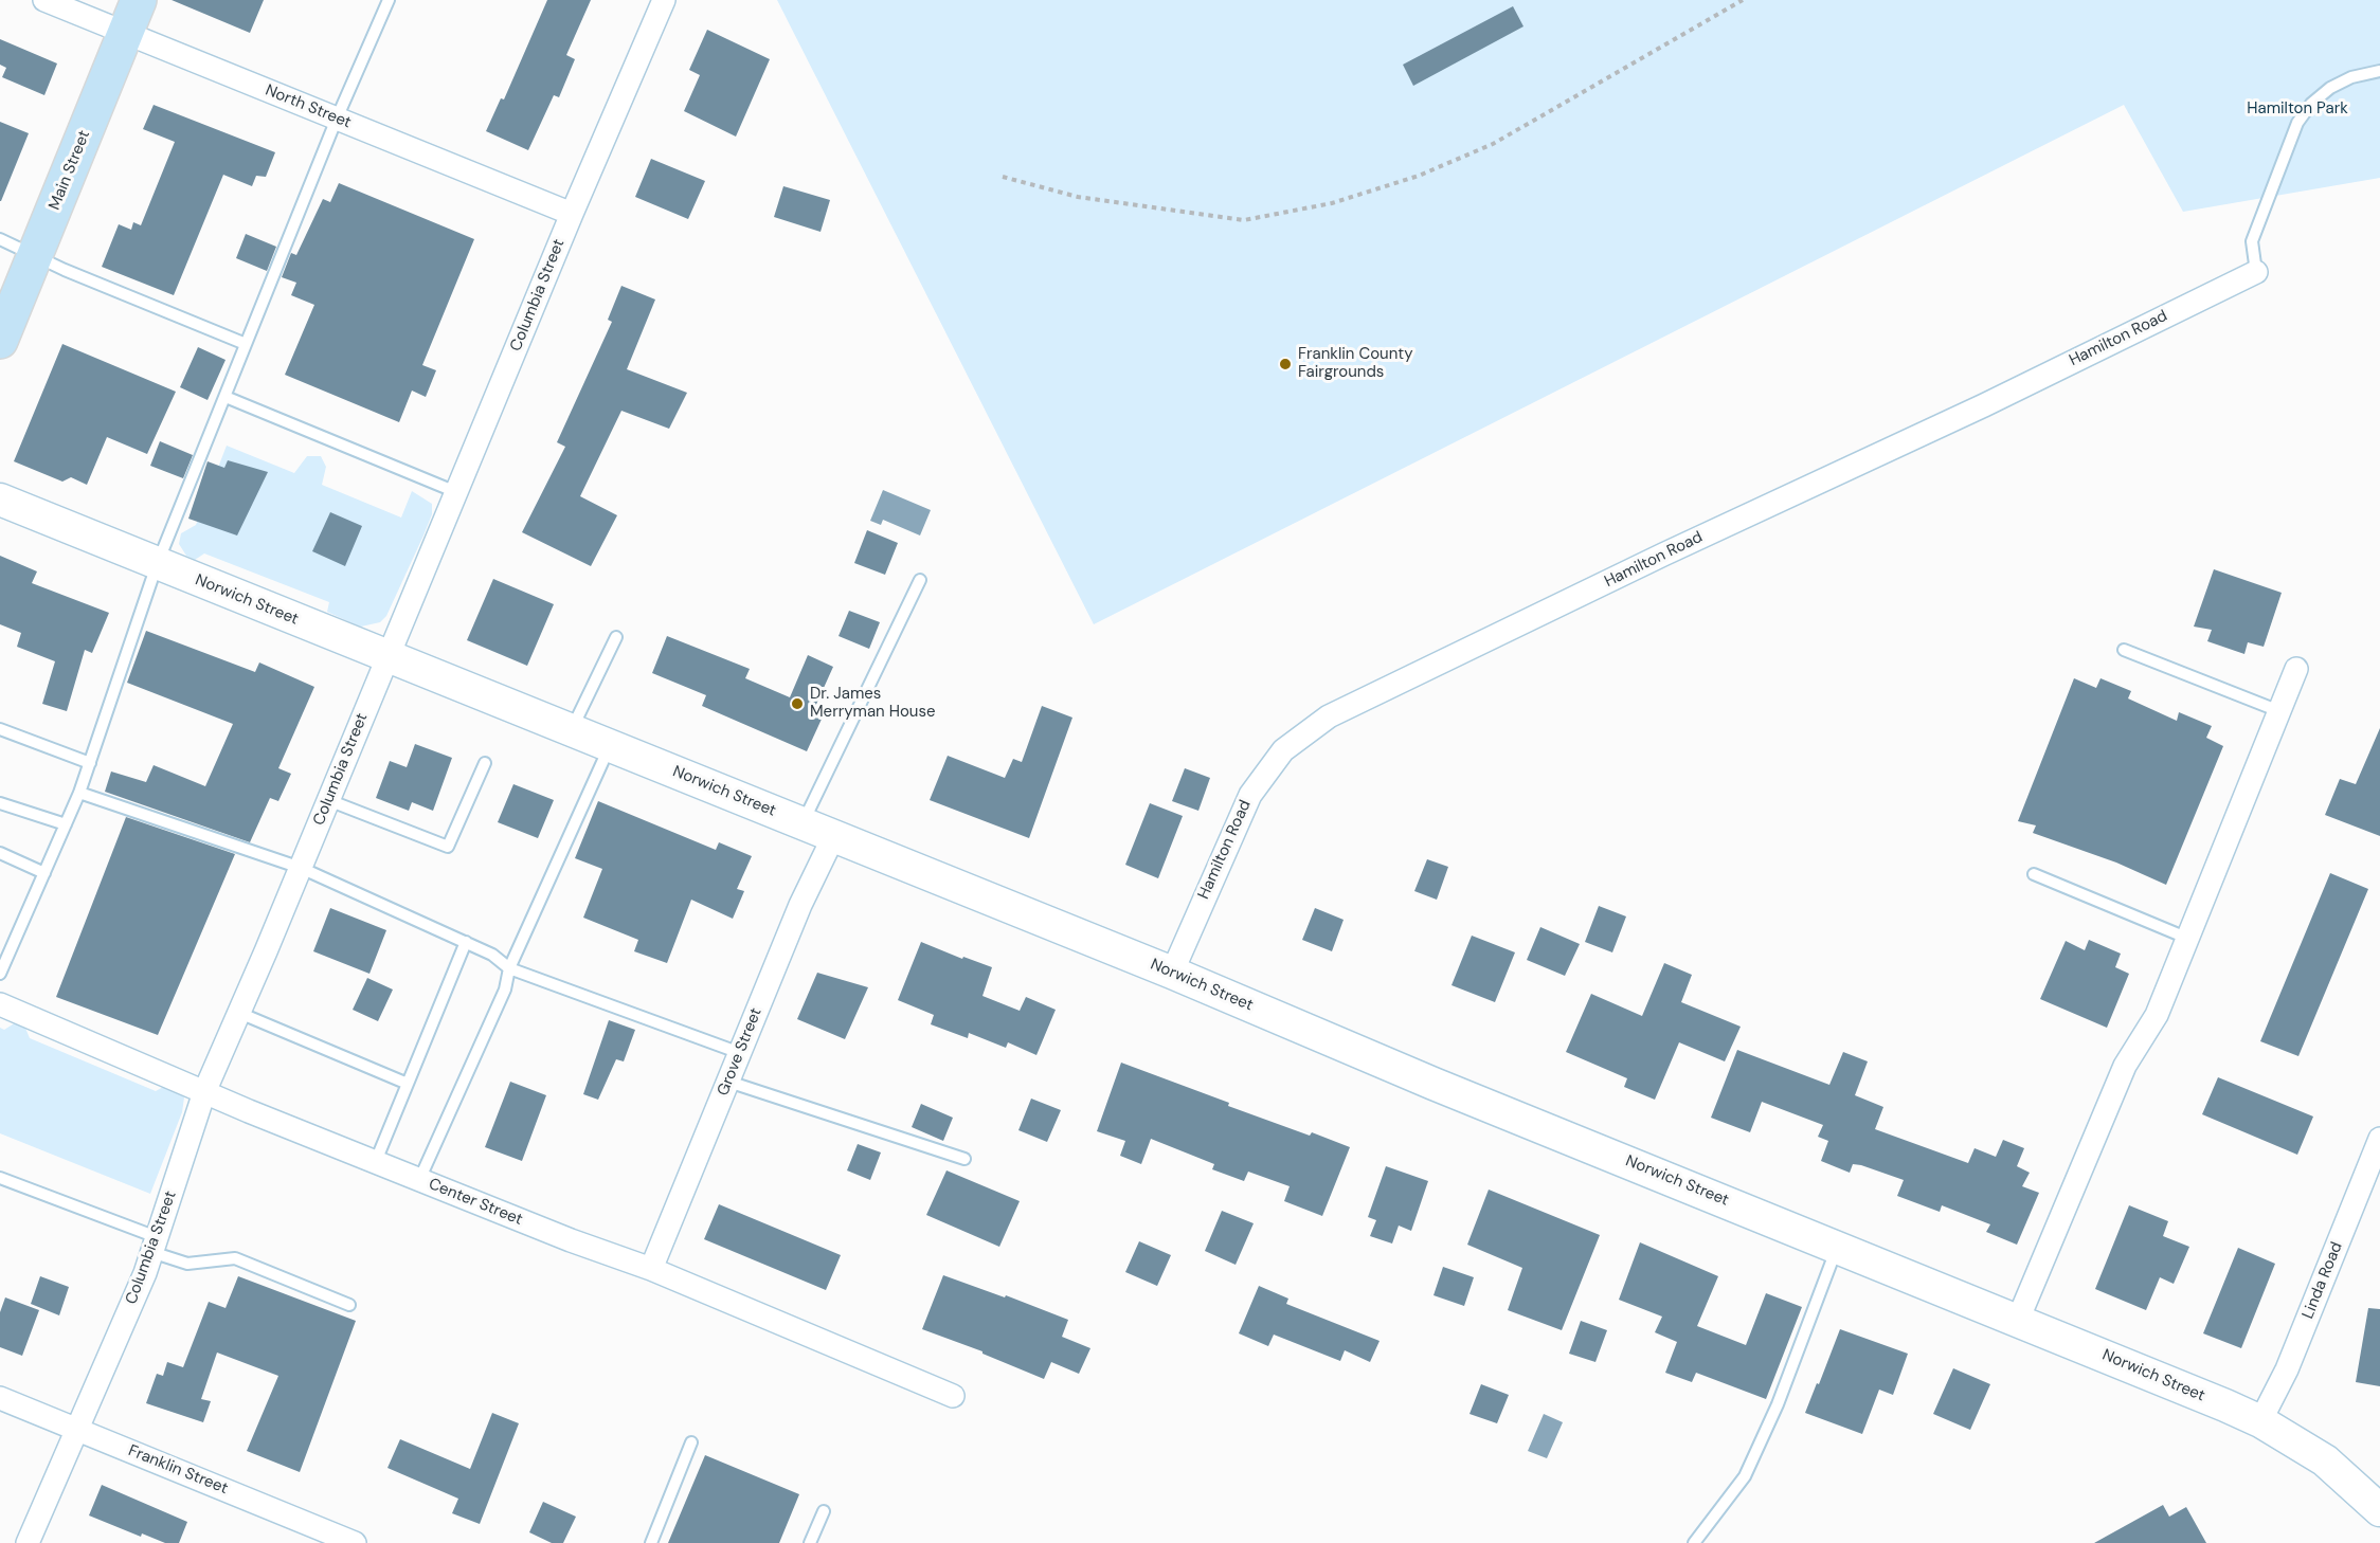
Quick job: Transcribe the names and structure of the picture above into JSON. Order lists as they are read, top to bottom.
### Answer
{
  "streets": {
    "main road": ["Main Street", "Norwich Street"],
    "street": [
      "North Street",
      "Columbia Street",
      "Hamilton Road",
      "Grove Street",
      "Center Street",
      "Linda Road",
      "Franklin Street"
    ]
  },
  "crossings": [
    ["North Street", "Main Street"],
    ["North Street", "Columbia Street"],
    ["Columbia Street", "Norwich Street"],
    ["Columbia Street", "Center Street"],
    ["Columbia Street", "Franklin Street"],
    ["Hamilton Road", "Norwich Street"],
    ["Norwich Street", "Grove Street"],
    ["Norwich Street", "Linda Road"],
    ["Grove Street", "Center Street"]
  ],
  "parks": ["Hamilton Park"],
  "places": ["Franklin County Fairgrounds", "Dr. James Merryman House"]
}
